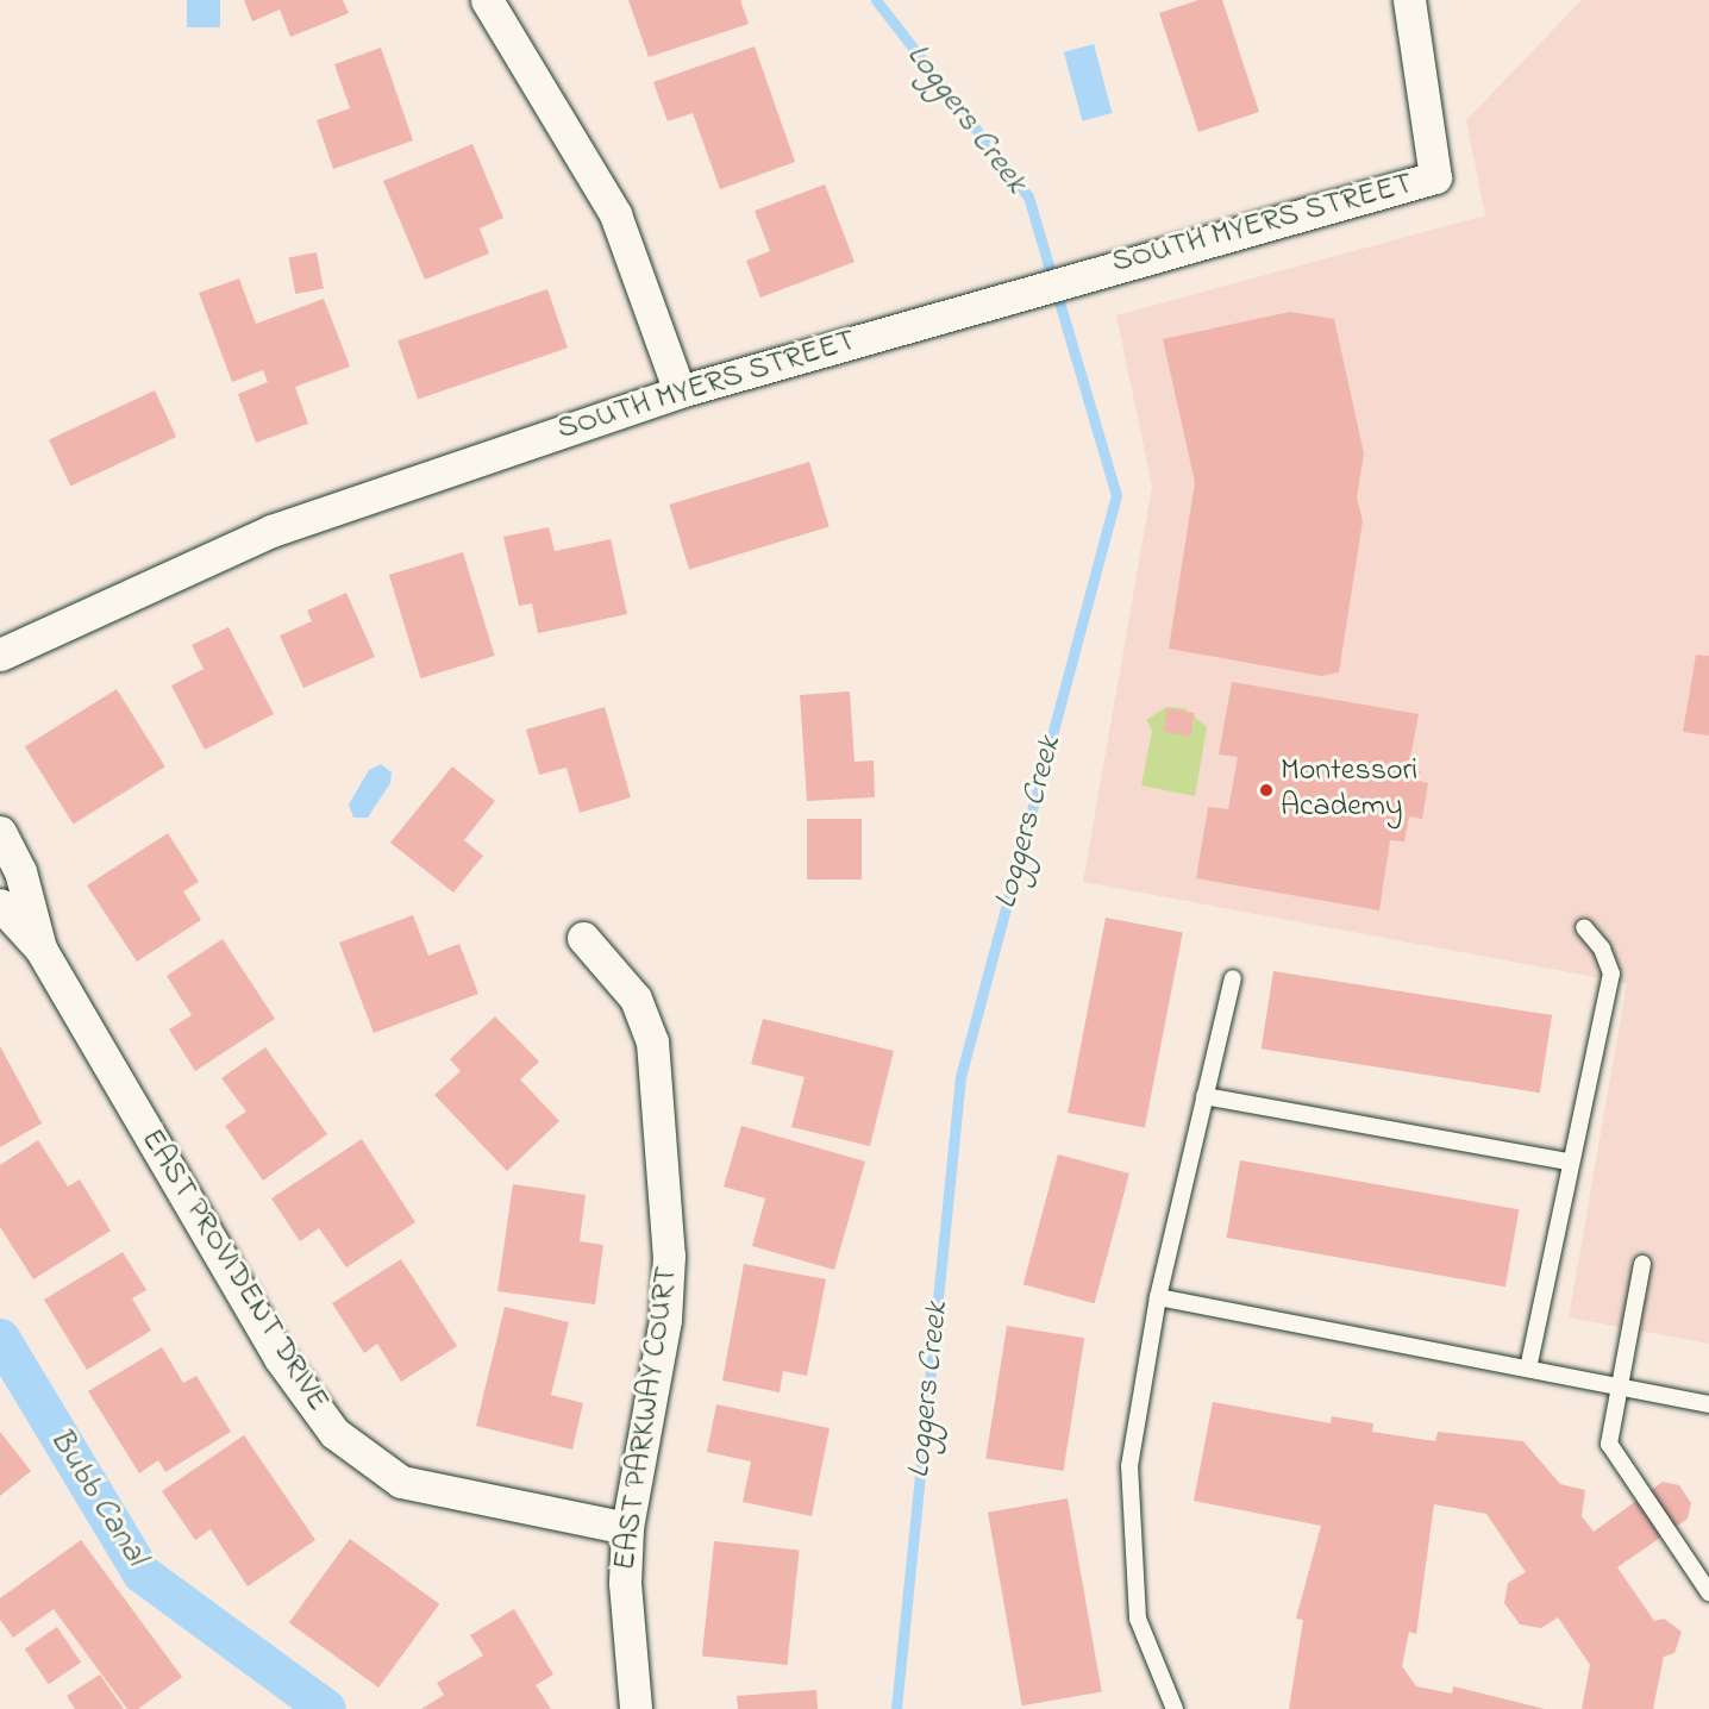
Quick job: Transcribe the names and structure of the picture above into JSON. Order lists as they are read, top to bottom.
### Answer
{
  "streets": {
    "street": ["SOUTH MYERS STREET", "EAST PROVIDENT DRIVE", "EAST PARKWAY COURT"]
  },
  "crossings": [
    ["EAST PROVIDENT DRIVE", "EAST PARKWAY COURT"]
  ],
  "water": ["Loggers Creek", "Bubb Canal"],
  "places": ["Montessori Academy"]
}
